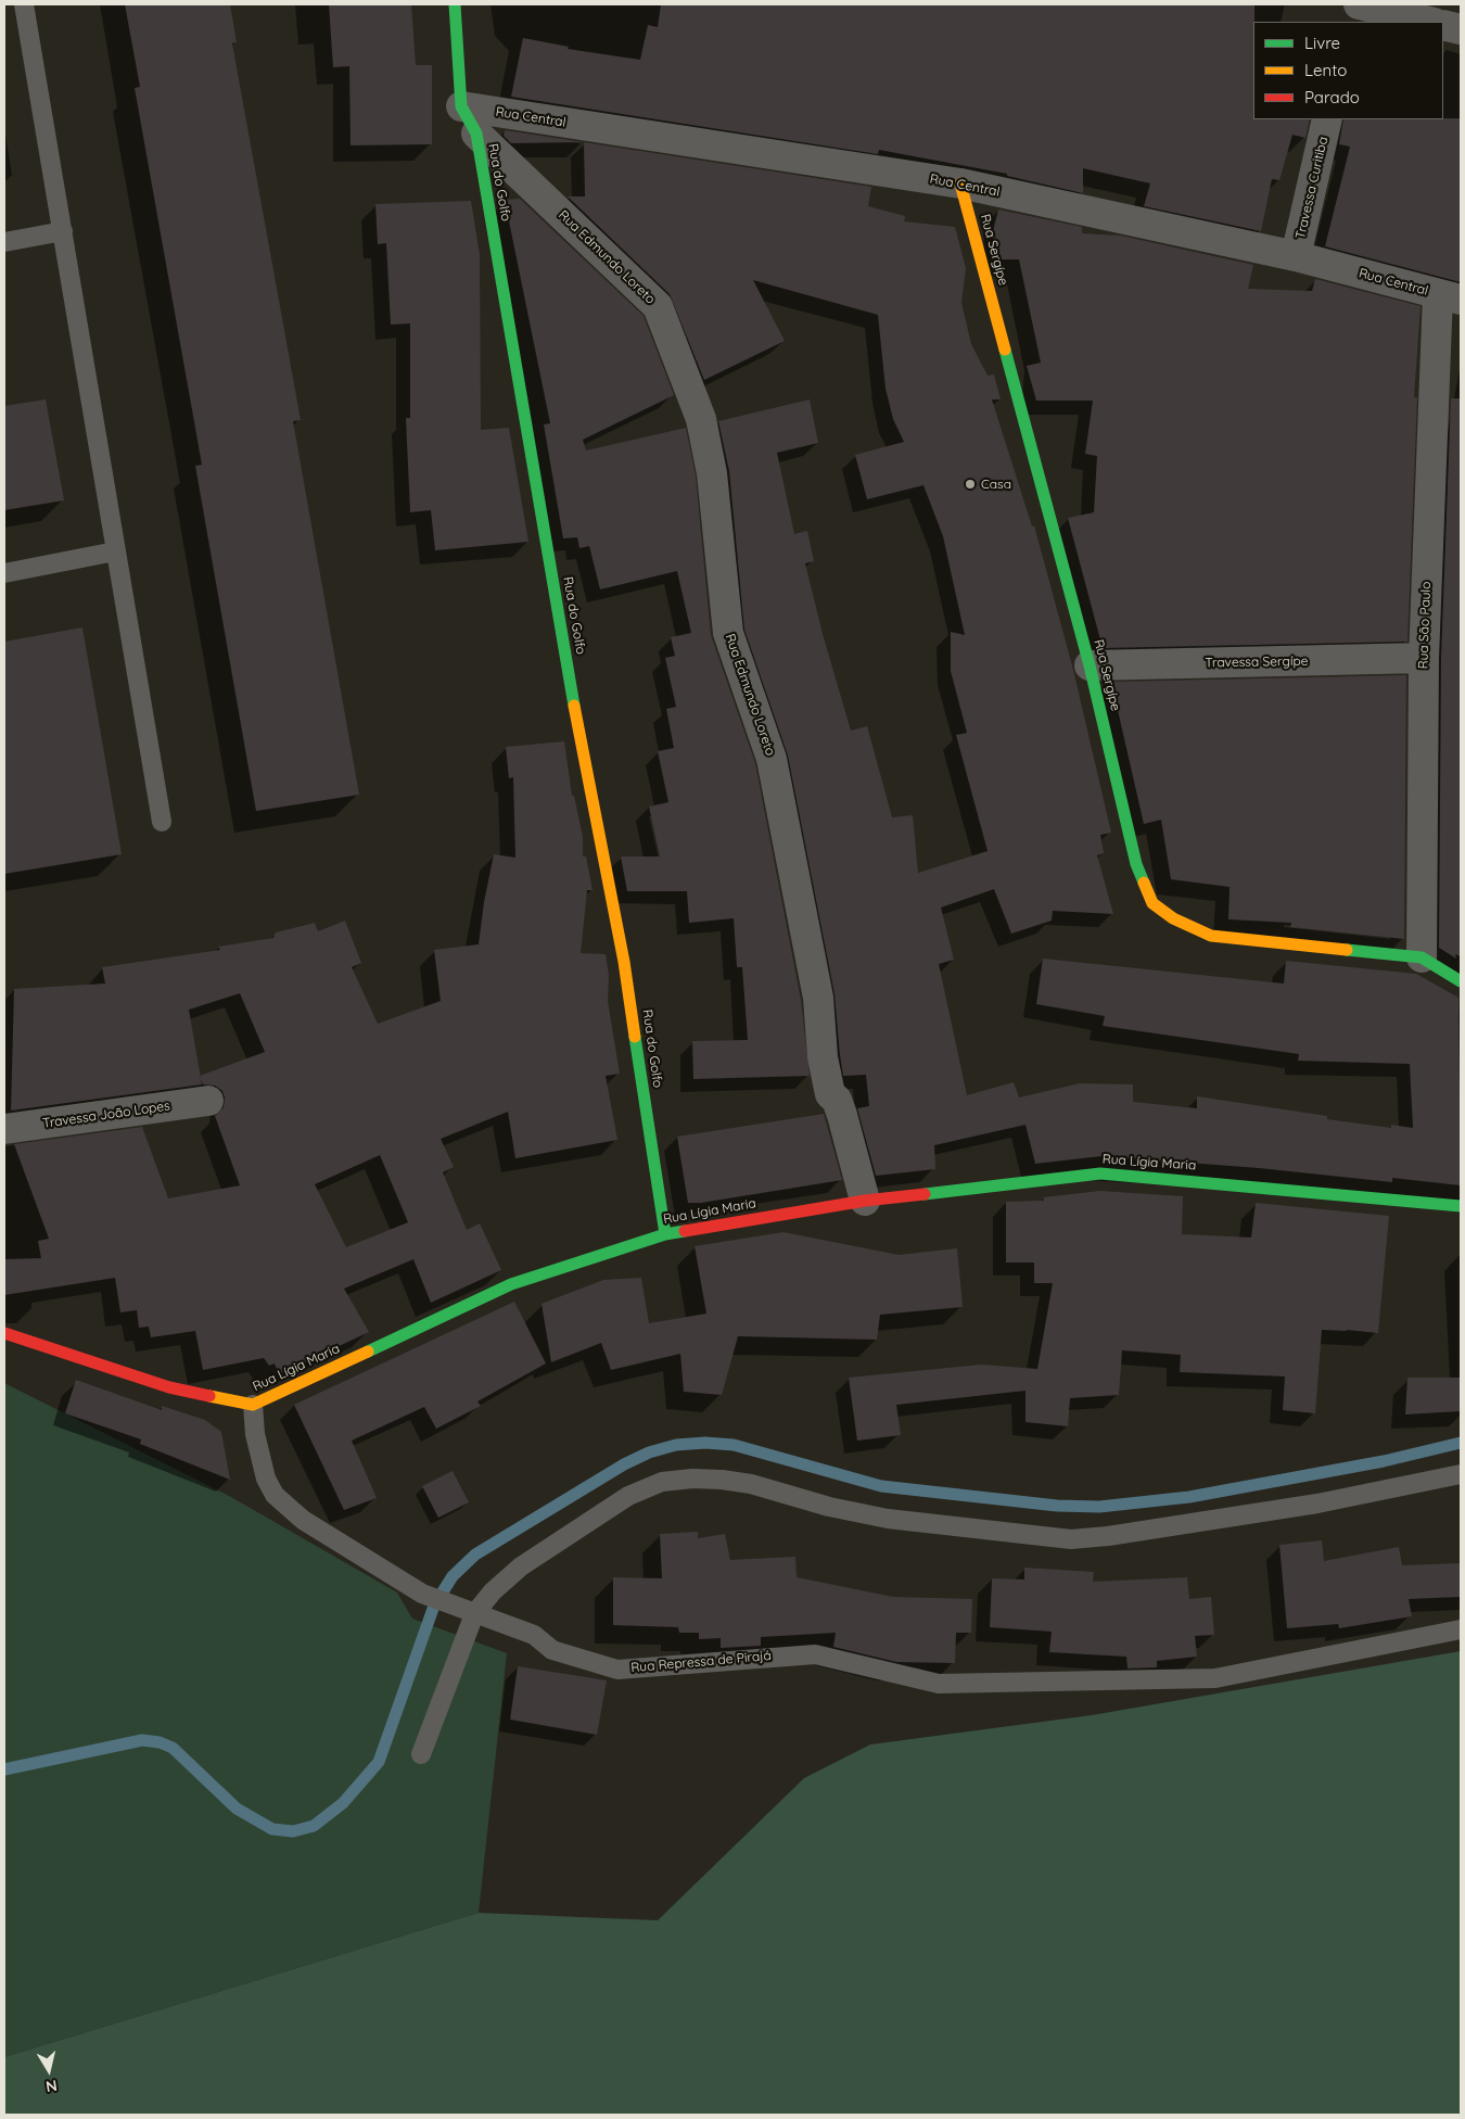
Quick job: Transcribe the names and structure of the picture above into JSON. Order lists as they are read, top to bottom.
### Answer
{
  "streets": {
    "street": [
      "Rua Central",
      "Rua do Golfo",
      "Travessa Curitiba",
      "Rua Sergípe",
      "Rua Edmundo Loreto",
      "Rua São Paulo",
      "Travessa Sergípe",
      "Travessa João Lopes",
      "Rua Lígia Maria"
    ],
    "lane": ["Rua Repressa de Pirajá"]
  },
  "crossings": [
    ["Rua Central", "Rua do Golfo"],
    ["Rua Central", "Travessa Curitiba"],
    ["Rua Central", "Rua Sergípe"],
    ["Rua Central", "Rua São Paulo"],
    ["Rua do Golfo", "Rua Edmundo Loreto"],
    ["Rua do Golfo", "Rua Lígia Maria"],
    ["Rua Sergípe", "Rua São Paulo"],
    ["Rua Sergípe", "Travessa Sergípe"],
    ["Rua Edmundo Loreto", "Rua Lígia Maria"],
    ["Rua São Paulo", "Travessa Sergípe"],
    ["Rua Lígia Maria", "Rua Repressa de Pirajá"]
  ],
  "places": ["Casa"],
  "legend": ["Livre", "Lento", "Parado"],
  "north": "bottom"
}
